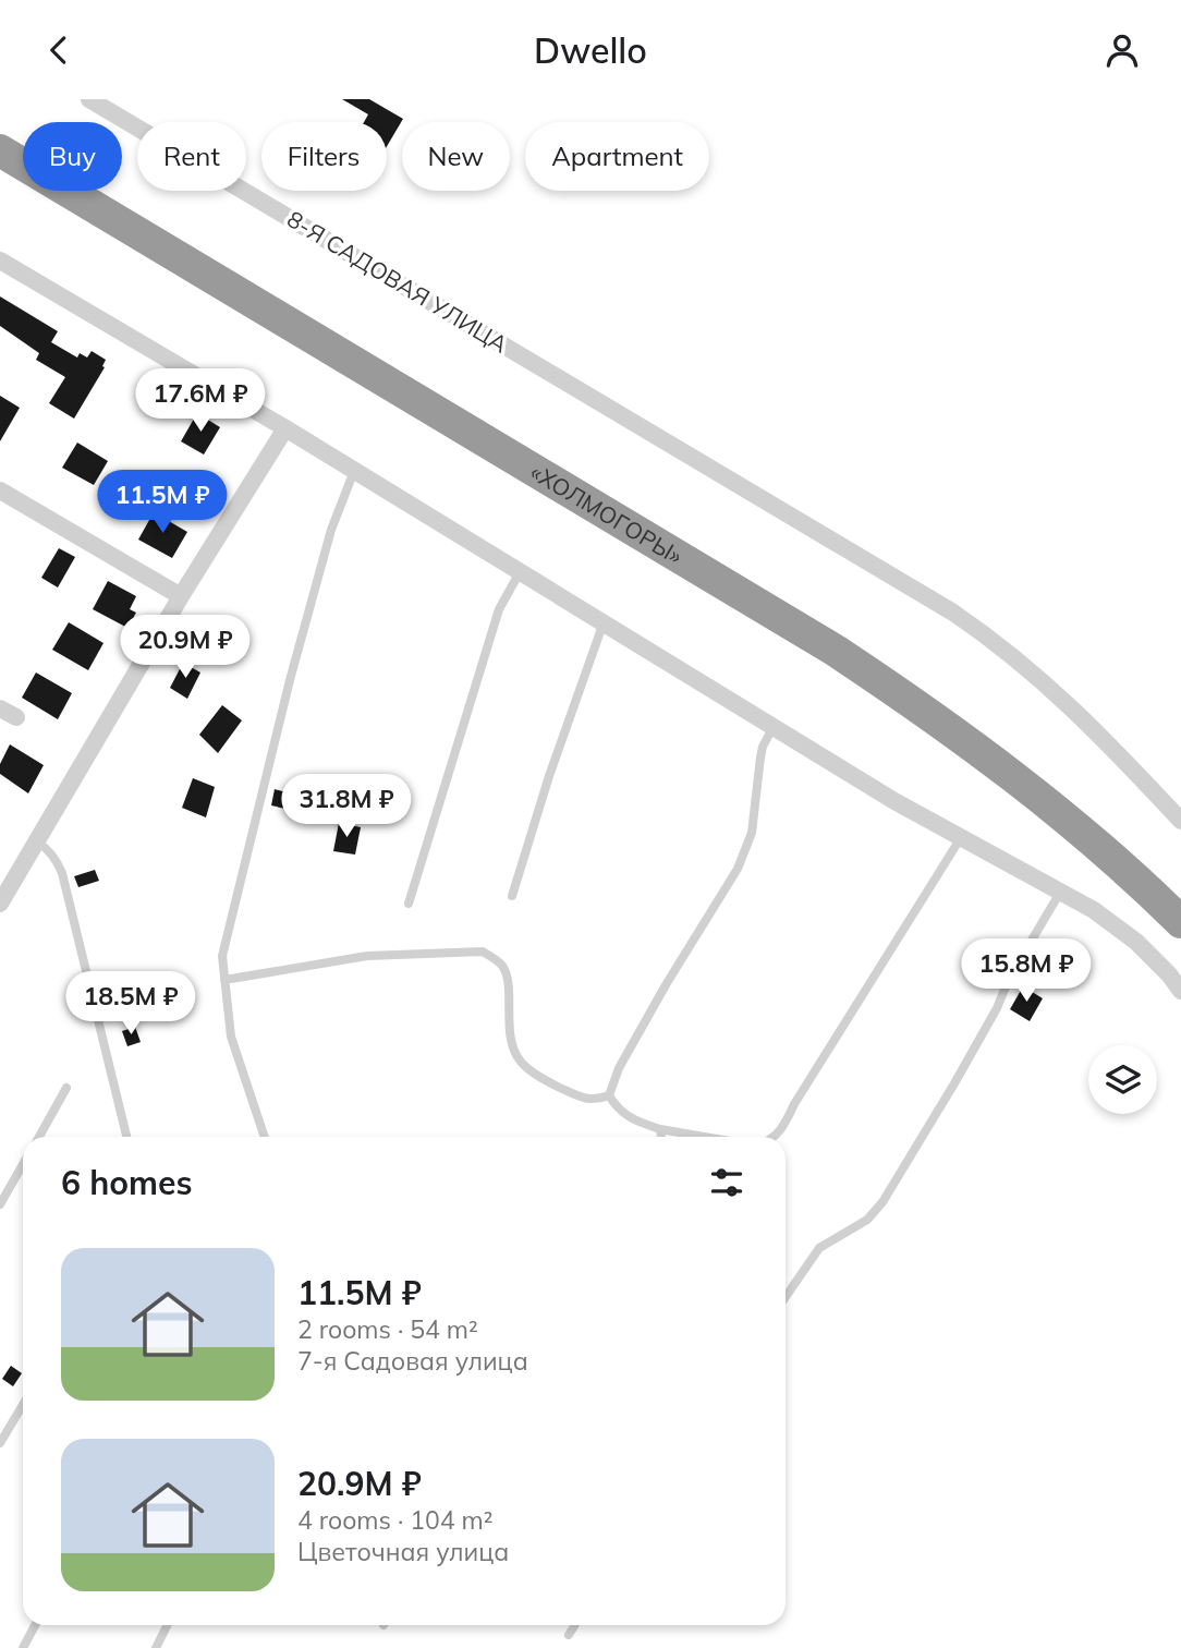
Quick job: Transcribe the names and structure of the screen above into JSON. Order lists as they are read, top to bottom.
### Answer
{
  "streets": {
    "highway": ["«ХОЛМОГОРЫ»"],
    "street": ["8-Я САДОВАЯ УЛИЦА"]
  },
  "page": {
    "header": "Dwello",
    "chip": [
      "Buy",
      "Rent",
      "Filters",
      "New",
      "Apartment"
    ],
    "price": [
      "17.6M ₽",
      "11.5M ₽",
      "20.9M ₽",
      "31.8M ₽",
      "15.8M ₽",
      "18.5M ₽"
    ],
    "heading": "6 homes",
    "list": [
      {
        "name": "11.5M ₽",
        "note": "2 rooms · 54 m² · 7-я Садовая улица"
      },
      {
        "name": "20.9M ₽",
        "note": "4 rooms · 104 m² · Цветочная улица"
      }
    ]
  }
}
